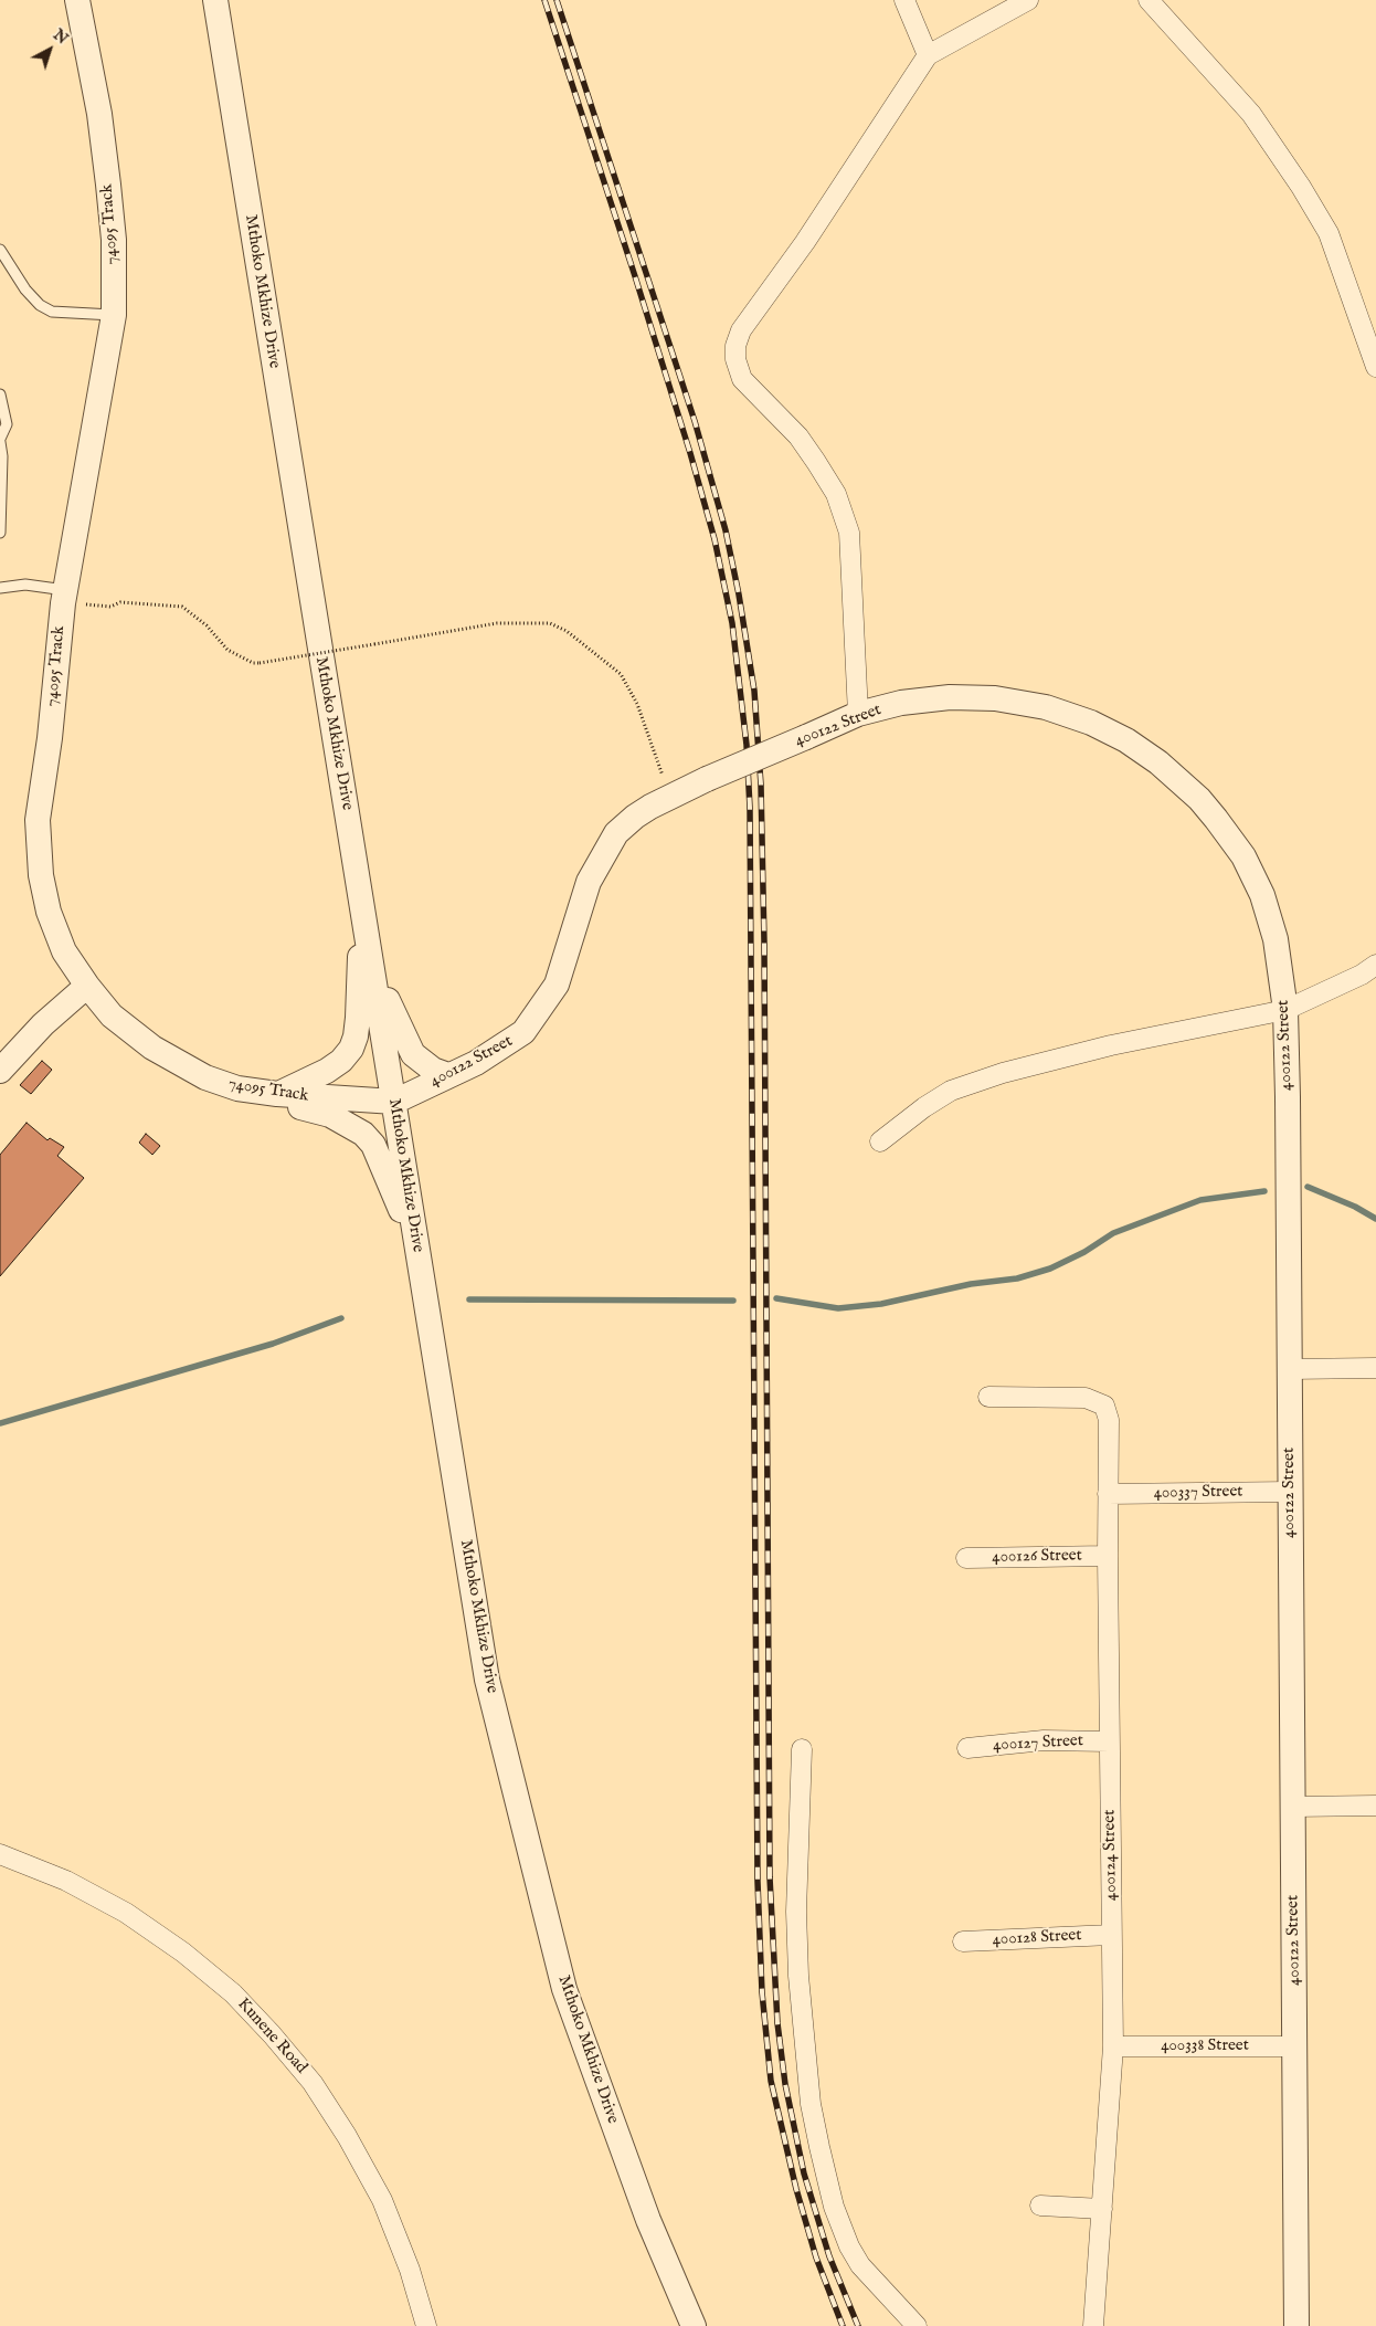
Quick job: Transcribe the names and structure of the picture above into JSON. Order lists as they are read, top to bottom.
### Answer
{
  "streets": {
    "street": [
      "74095 Track",
      "Mthoko Mkhize Drive",
      "400122 Street",
      "400337 Street",
      "400126 Street",
      "400127 Street",
      "400124 Street",
      "400128 Street",
      "Kunene Road",
      "400338 Street"
    ]
  },
  "crossings": [
    ["74095 Track", "Mthoko Mkhize Drive"],
    ["74095 Track", "400122 Street"],
    ["Mthoko Mkhize Drive", "400122 Street"],
    ["400122 Street", "400337 Street"],
    ["400122 Street", "400338 Street"],
    ["400337 Street", "400124 Street"],
    ["400126 Street", "400124 Street"],
    ["400127 Street", "400124 Street"],
    ["400124 Street", "400128 Street"],
    ["400124 Street", "400338 Street"]
  ],
  "north": "top right"
}
